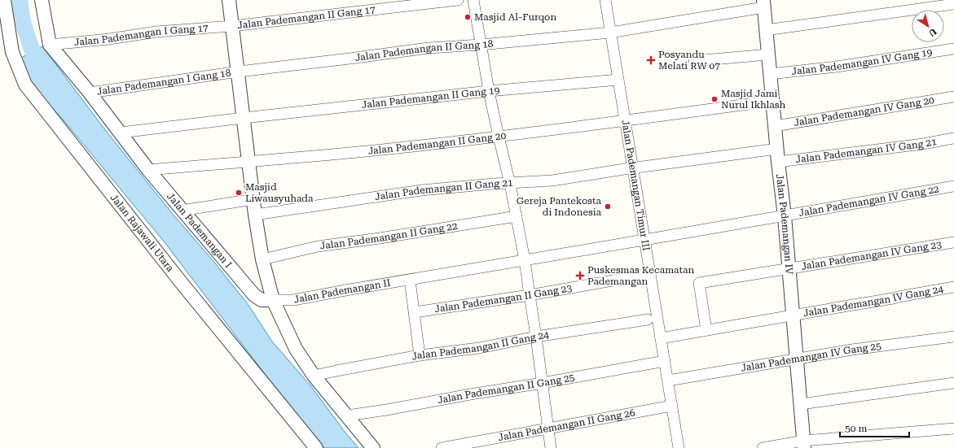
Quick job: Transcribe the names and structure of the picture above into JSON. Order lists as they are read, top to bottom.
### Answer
{
  "streets": {
    "street": [
      "Jalan Pademangan II Gang 17",
      "Jalan Pademangan I Gang 17",
      "Jalan Pademangan II Gang 18",
      "Jalan Pademangan IV Gang 19",
      "Jalan Pademangan I Gang 18",
      "Jalan Pademangan II Gang 19",
      "Jalan Pademangan IV Gang 20",
      "Jalan Pademangan II Gang 20",
      "Jalan Pademangan IV Gang 21",
      "Jalan Pademangan Timur III",
      "Jalan Pademangan II Gang 21",
      "Jalan Pademangan IV Gang 22",
      "Jalan Pademangan IV",
      "Jalan Pademangan I",
      "Jalan Rajawali Utara",
      "Jalan Pademangan II Gang 22",
      "Jalan Pademangan IV Gang 23",
      "Jalan Pademangan II",
      "Jalan Pademangan II Gang 23",
      "Jalan Pademangan IV Gang 24",
      "Jalan Pademangan II Gang 24",
      "Jalan Pademangan IV Gang 25",
      "Jalan Pademangan II Gang 25",
      "Jalan Pademangan II Gang 26"
    ]
  },
  "crossings": [
    ["Jalan Pademangan II Gang 17", "Jalan Pademangan I Gang 17"],
    ["Jalan Pademangan I Gang 17", "Jalan Pademangan I"],
    ["Jalan Pademangan II Gang 18", "Jalan Pademangan I Gang 18"],
    ["Jalan Pademangan II Gang 18", "Jalan Pademangan Timur III"],
    ["Jalan Pademangan II Gang 18", "Jalan Pademangan IV"],
    ["Jalan Pademangan IV Gang 19", "Jalan Pademangan IV"],
    ["Jalan Pademangan I Gang 18", "Jalan Pademangan I"],
    ["Jalan Pademangan II Gang 19", "Jalan Pademangan Timur III"],
    ["Jalan Pademangan II Gang 19", "Jalan Pademangan I"],
    ["Jalan Pademangan IV Gang 20", "Jalan Pademangan IV"],
    ["Jalan Pademangan II Gang 20", "Jalan Pademangan Timur III"],
    ["Jalan Pademangan II Gang 20", "Jalan Pademangan IV"],
    ["Jalan Pademangan II Gang 20", "Jalan Pademangan I"],
    ["Jalan Pademangan IV Gang 21", "Jalan Pademangan IV"],
    ["Jalan Pademangan Timur III", "Jalan Pademangan II Gang 21"],
    ["Jalan Pademangan Timur III", "Jalan Pademangan IV Gang 22"],
    ["Jalan Pademangan Timur III", "Jalan Pademangan II Gang 23"],
    ["Jalan Pademangan Timur III", "Jalan Pademangan IV Gang 24"],
    ["Jalan Pademangan Timur III", "Jalan Pademangan IV Gang 25"],
    ["Jalan Pademangan Timur III", "Jalan Pademangan II Gang 25"],
    ["Jalan Pademangan Timur III", "Jalan Pademangan II Gang 26"],
    ["Jalan Pademangan II Gang 21", "Jalan Pademangan IV"],
    ["Jalan Pademangan IV Gang 22", "Jalan Pademangan IV"],
    ["Jalan Pademangan IV", "Jalan Pademangan IV Gang 23"],
    ["Jalan Pademangan IV", "Jalan Pademangan IV Gang 24"],
    ["Jalan Pademangan IV", "Jalan Pademangan IV Gang 25"],
    ["Jalan Pademangan I", "Jalan Pademangan II"],
    ["Jalan Pademangan IV Gang 23", "Jalan Pademangan IV Gang 24"]
  ],
  "places": {
    "other": [
      "Masjid Al-Furqon",
      "Masjid Jami Nurul Ikhlash",
      "Masjid Liwausyuhada",
      "Gereja Pantekosta di Indonesia"
    ],
    "health": ["Posyandu Melati RW 07", "Puskesmas Kecamatan Pademangan"]
  },
  "scale_bar": "50 m",
  "north": "bottom right"
}
